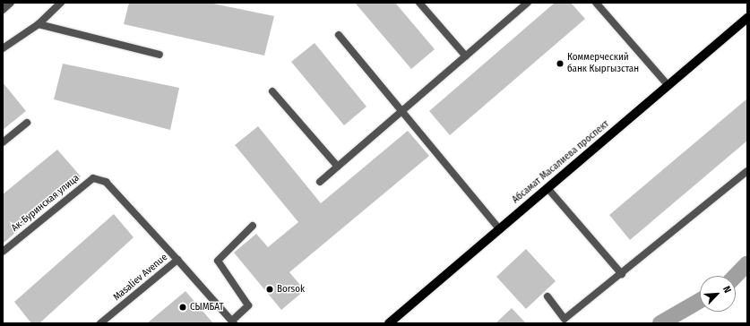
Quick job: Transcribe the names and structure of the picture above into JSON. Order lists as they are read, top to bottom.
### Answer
{
  "streets": {
    "main road": ["Абсамат Масалиева проспект"],
    "street": ["Ак-Буринская улица", "Masaliev Avenue"]
  },
  "crossings": [
    ["Ак-Буринская улица", "Masaliev Avenue"]
  ],
  "places": ["Коммерческий банк Кыргызстан", "Borsok", "СЫМБАТ"],
  "north": "top right"
}
